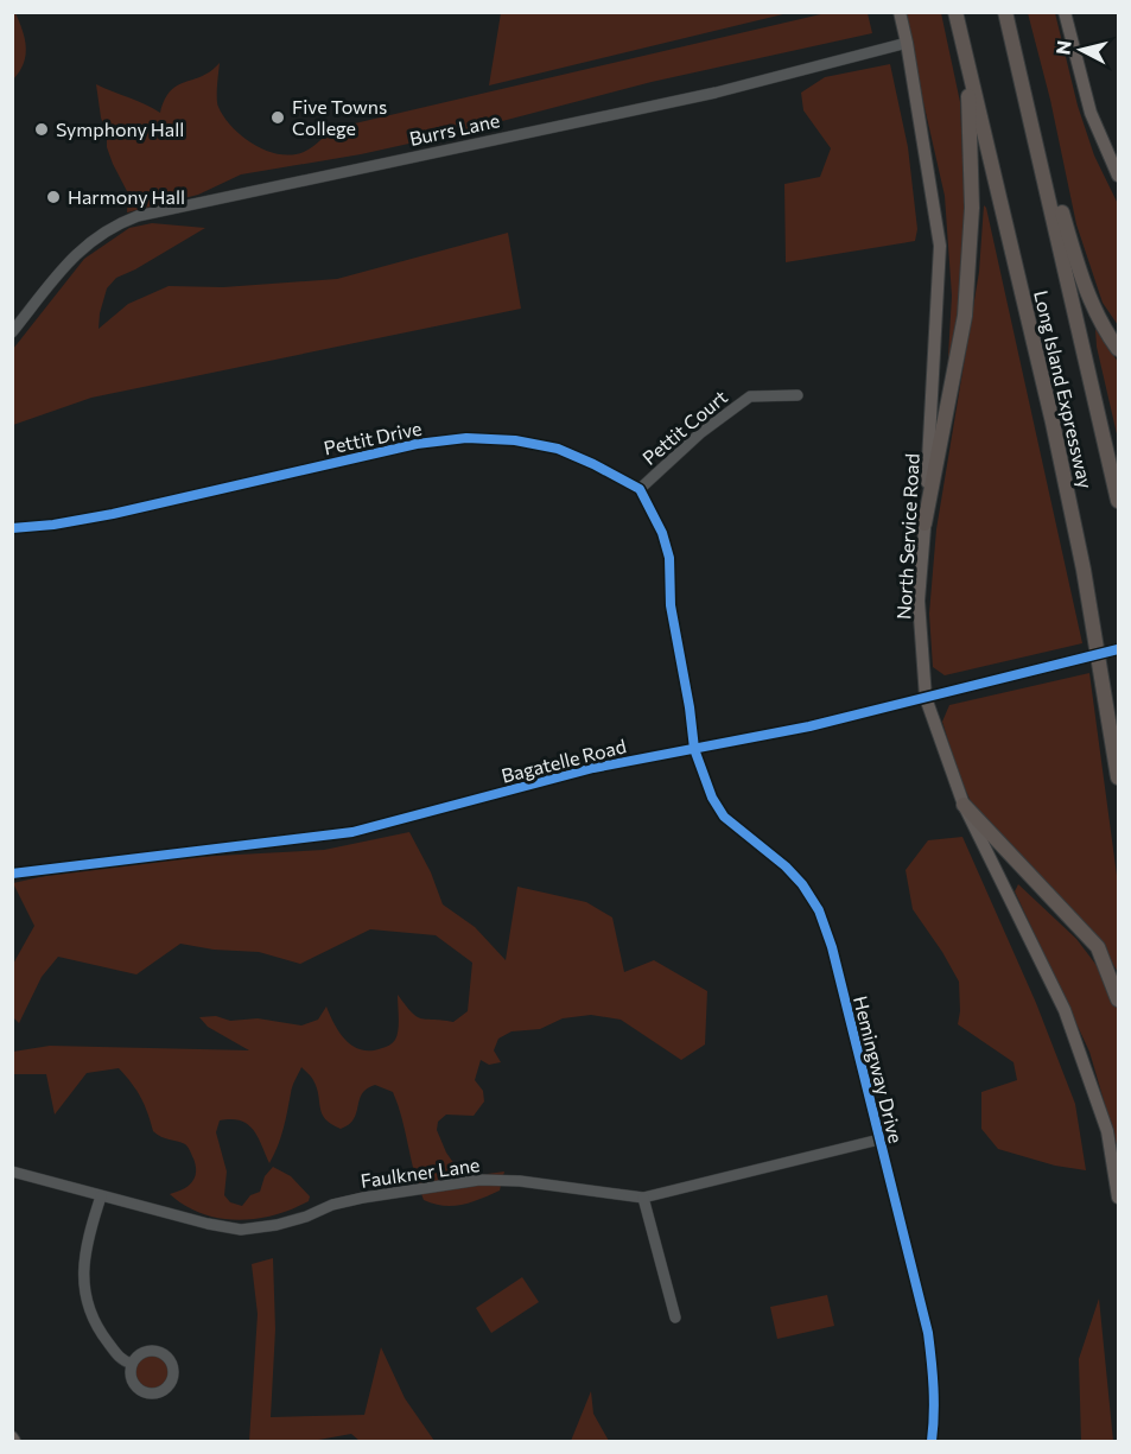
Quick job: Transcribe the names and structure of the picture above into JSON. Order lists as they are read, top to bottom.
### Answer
{
  "streets": {
    "highway": ["Long Island Expressway"],
    "main road": ["North Service Road"],
    "street": [
      "Burrs Lane",
      "Pettit Court",
      "Pettit Drive",
      "Bagatelle Road",
      "Hemingway Drive",
      "Faulkner Lane"
    ]
  },
  "crossings": [
    ["Burrs Lane", "North Service Road"],
    ["Pettit Court", "Pettit Drive"],
    ["North Service Road", "Bagatelle Road"],
    ["Bagatelle Road", "Hemingway Drive"],
    ["Hemingway Drive", "Faulkner Lane"]
  ],
  "places": ["Five Towns College", "Symphony Hall", "Harmony Hall"],
  "north": "left"
}
